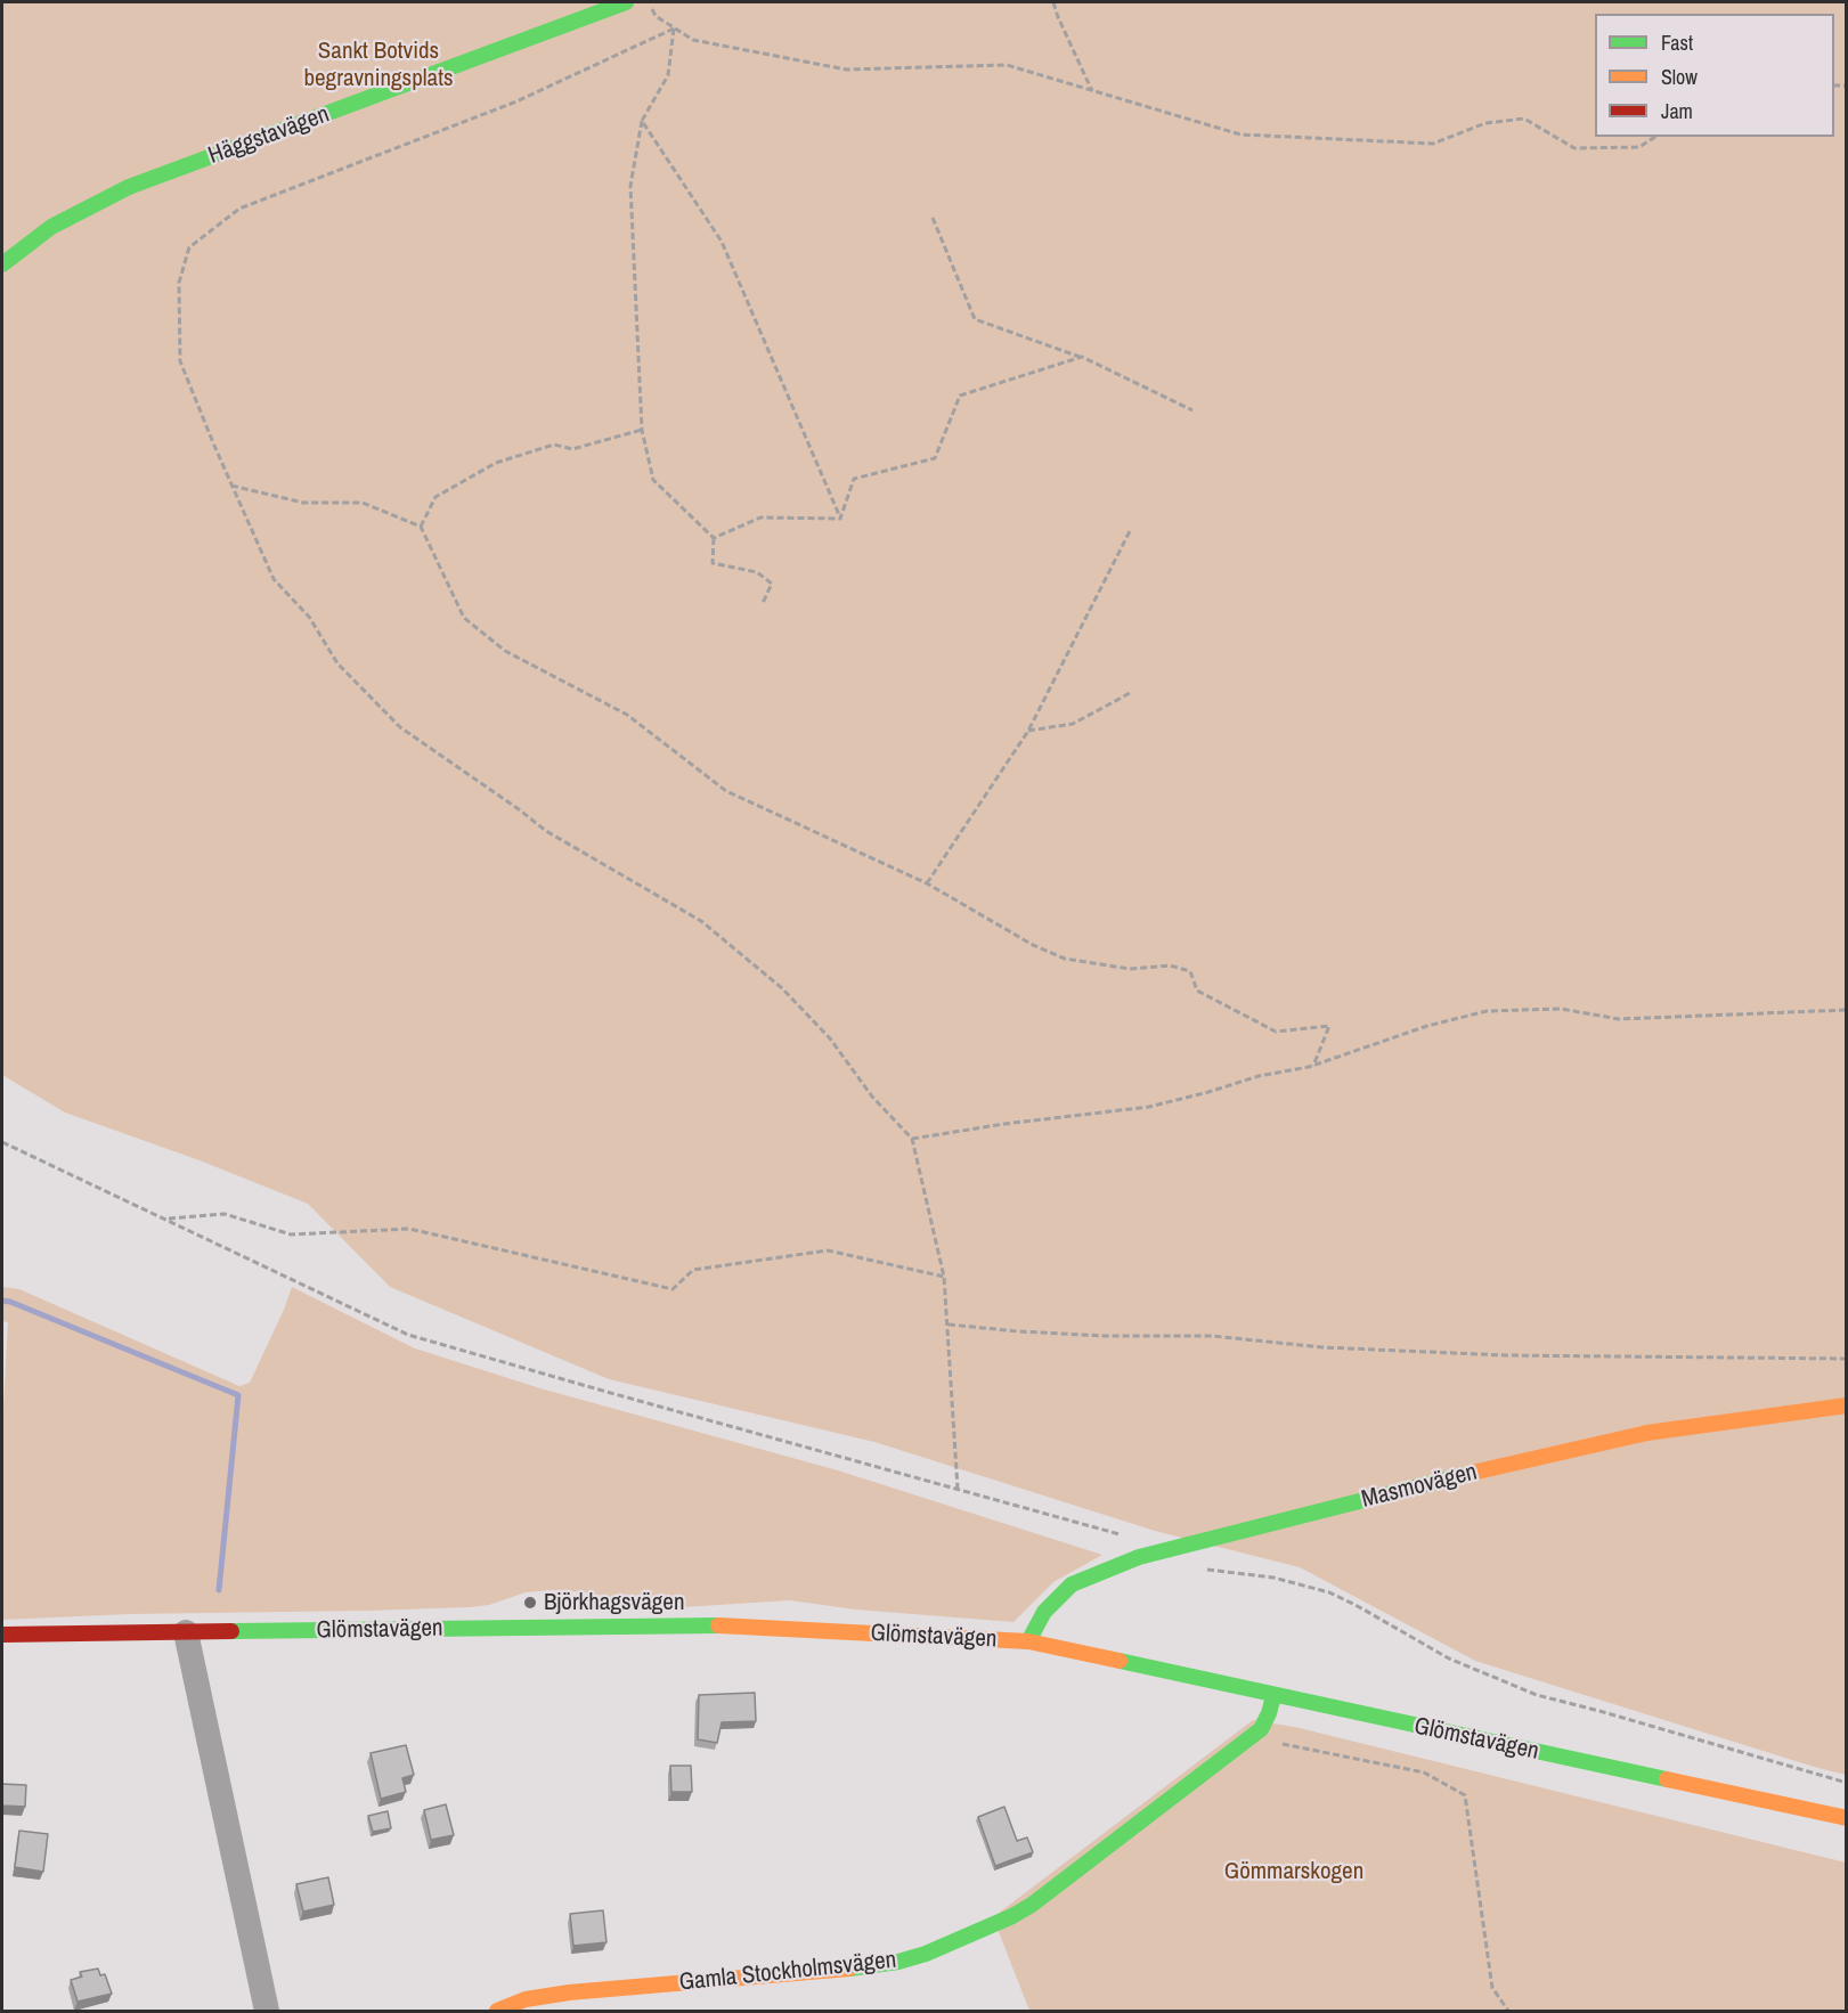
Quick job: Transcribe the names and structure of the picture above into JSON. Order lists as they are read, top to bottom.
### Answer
{
  "streets": {
    "street": [
      "Häggstavägen",
      "Masmovägen",
      "Glömstavägen",
      "Gamla Stockholmsvägen"
    ]
  },
  "crossings": [
    ["Masmovägen", "Glömstavägen"]
  ],
  "parks": ["Sankt Botvids begravningsplats", "Gömmarskogen"],
  "places": ["Björkhagsvägen"],
  "legend": ["Fast", "Slow", "Jam"]
}
